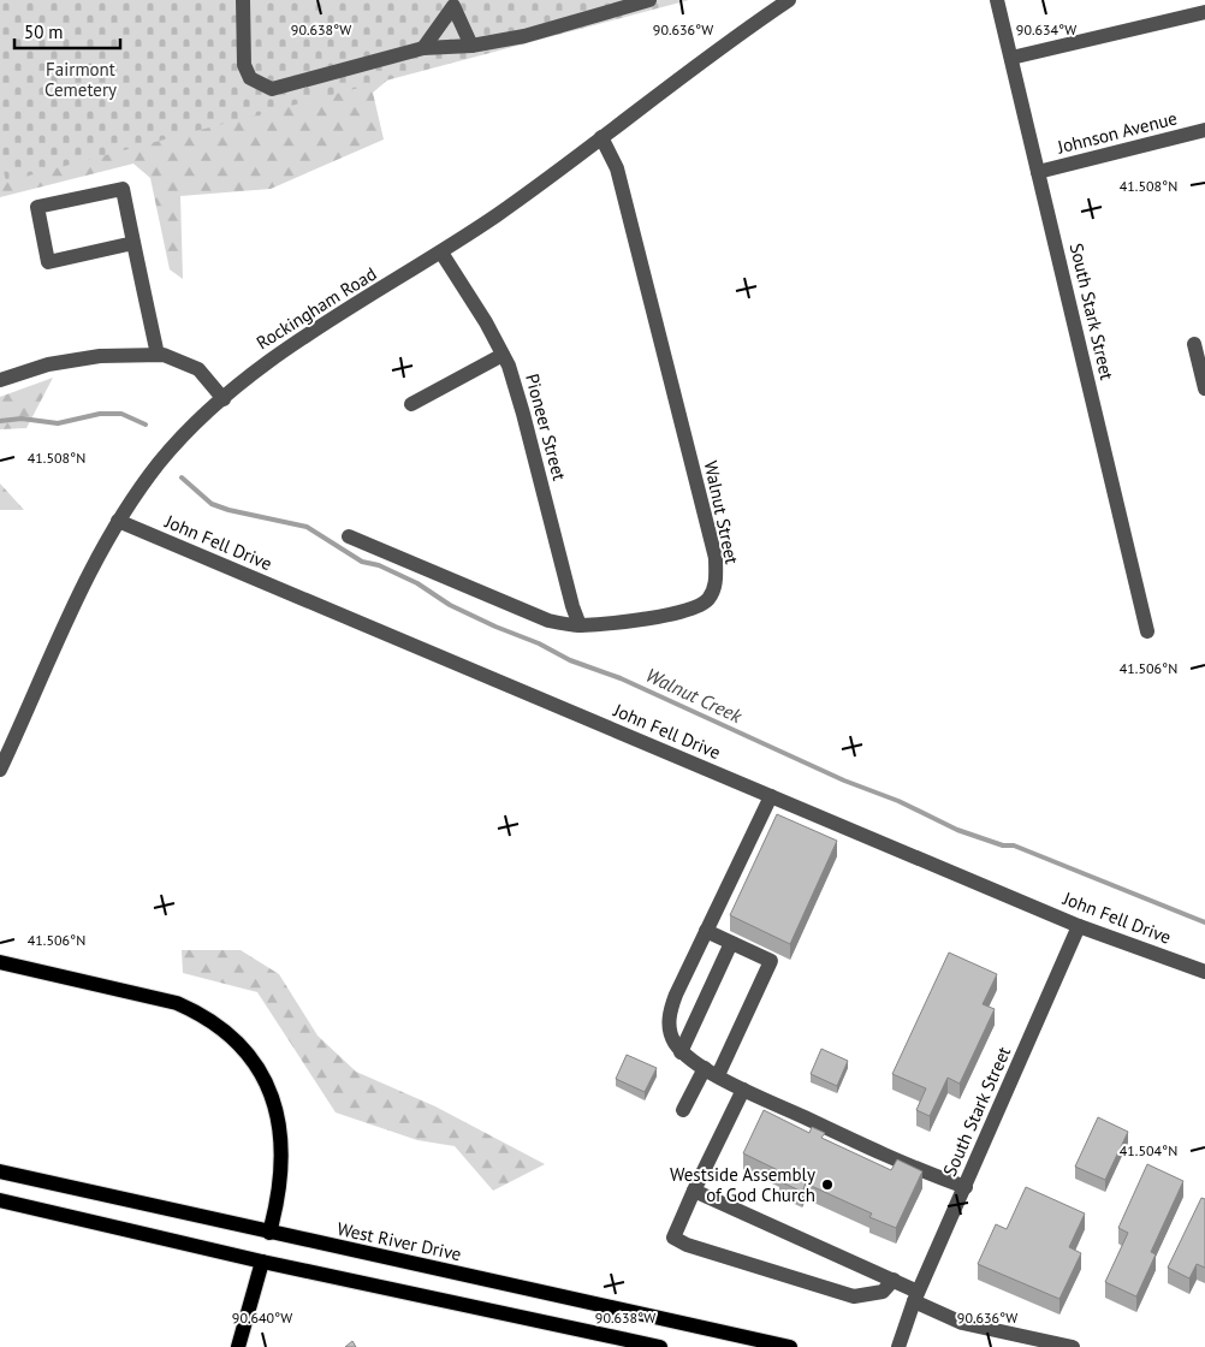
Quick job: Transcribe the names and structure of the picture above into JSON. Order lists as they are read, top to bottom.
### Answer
{
  "streets": {
    "main road": ["West River Drive"],
    "street": [
      "Johnson Avenue",
      "Rockingham Road",
      "South Stark Street",
      "Pioneer Street",
      "Walnut Street",
      "John Fell Drive"
    ]
  },
  "crossings": [
    ["Johnson Avenue", "South Stark Street"],
    ["Rockingham Road", "Pioneer Street"],
    ["Rockingham Road", "Walnut Street"],
    ["Rockingham Road", "John Fell Drive"],
    ["South Stark Street", "John Fell Drive"],
    ["Pioneer Street", "Walnut Street"]
  ],
  "water": ["Walnut Creek"],
  "parks": ["Fairmont Cemetery"],
  "places": ["Westside Assembly of God Church"],
  "scale_bar": "50 m",
  "coordinates": [
    "90.638°W",
    "90.636°W",
    "90.634°W",
    "41.508°N",
    "41.506°N",
    "41.504°N",
    "90.640°W"
  ]
}
